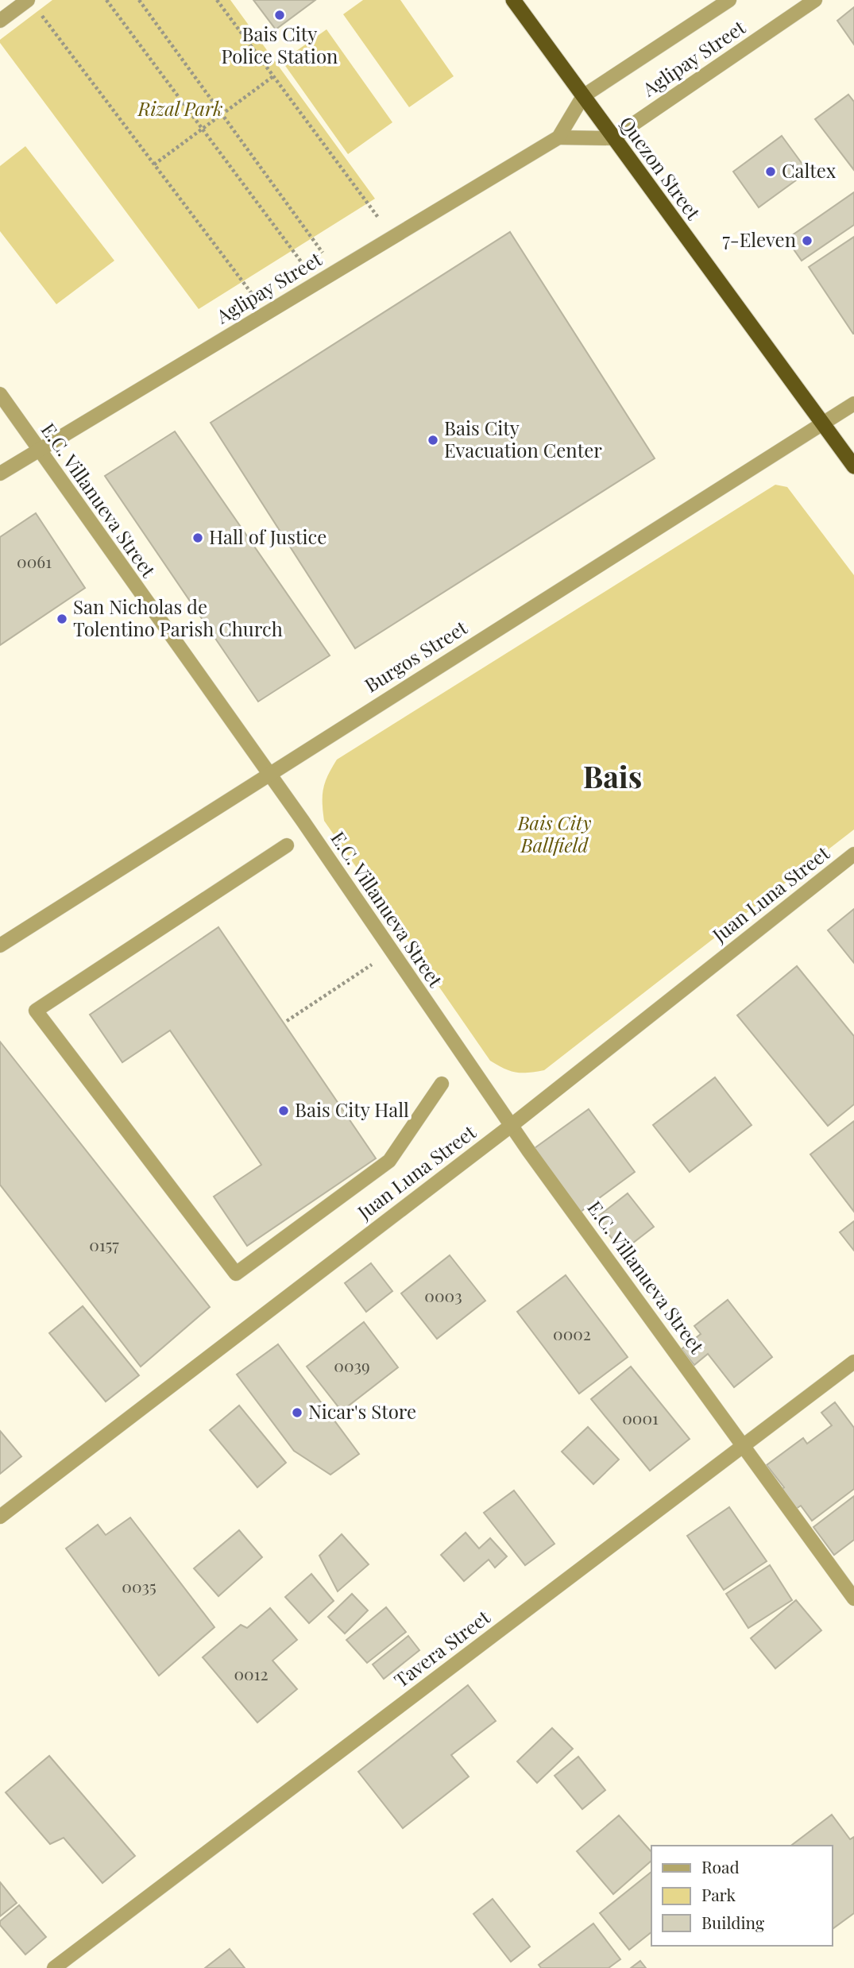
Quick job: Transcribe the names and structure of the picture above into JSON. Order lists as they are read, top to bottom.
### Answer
{
  "streets": {
    "highway": ["Quezon Street"],
    "street": [
      "Aglipay Street",
      "E.C. Villanueva Street",
      "Burgos Street",
      "Juan Luna Street",
      "Tavera Street"
    ]
  },
  "crossings": [
    ["Aglipay Street", "Quezon Street"],
    ["Aglipay Street", "E.C. Villanueva Street"],
    ["Quezon Street", "Burgos Street"],
    ["E.C. Villanueva Street", "Burgos Street"],
    ["E.C. Villanueva Street", "Juan Luna Street"],
    ["E.C. Villanueva Street", "Tavera Street"]
  ],
  "districts": ["Bais"],
  "parks": ["Rizal Park", "Bais City Ballfield"],
  "places": [
    "Bais City Police Station",
    "Caltex",
    "7-Eleven",
    "Bais City Evacuation Center",
    "Hall of Justice",
    "San Nicholas de Tolentino Parish Church",
    "Bais City Hall",
    "Nicar's Store"
  ],
  "house_numbers": [
    "0061",
    "0157",
    "0003",
    "0002",
    "0039",
    "0001",
    "0035",
    "0012"
  ],
  "legend": ["Road", "Park", "Building"]
}
